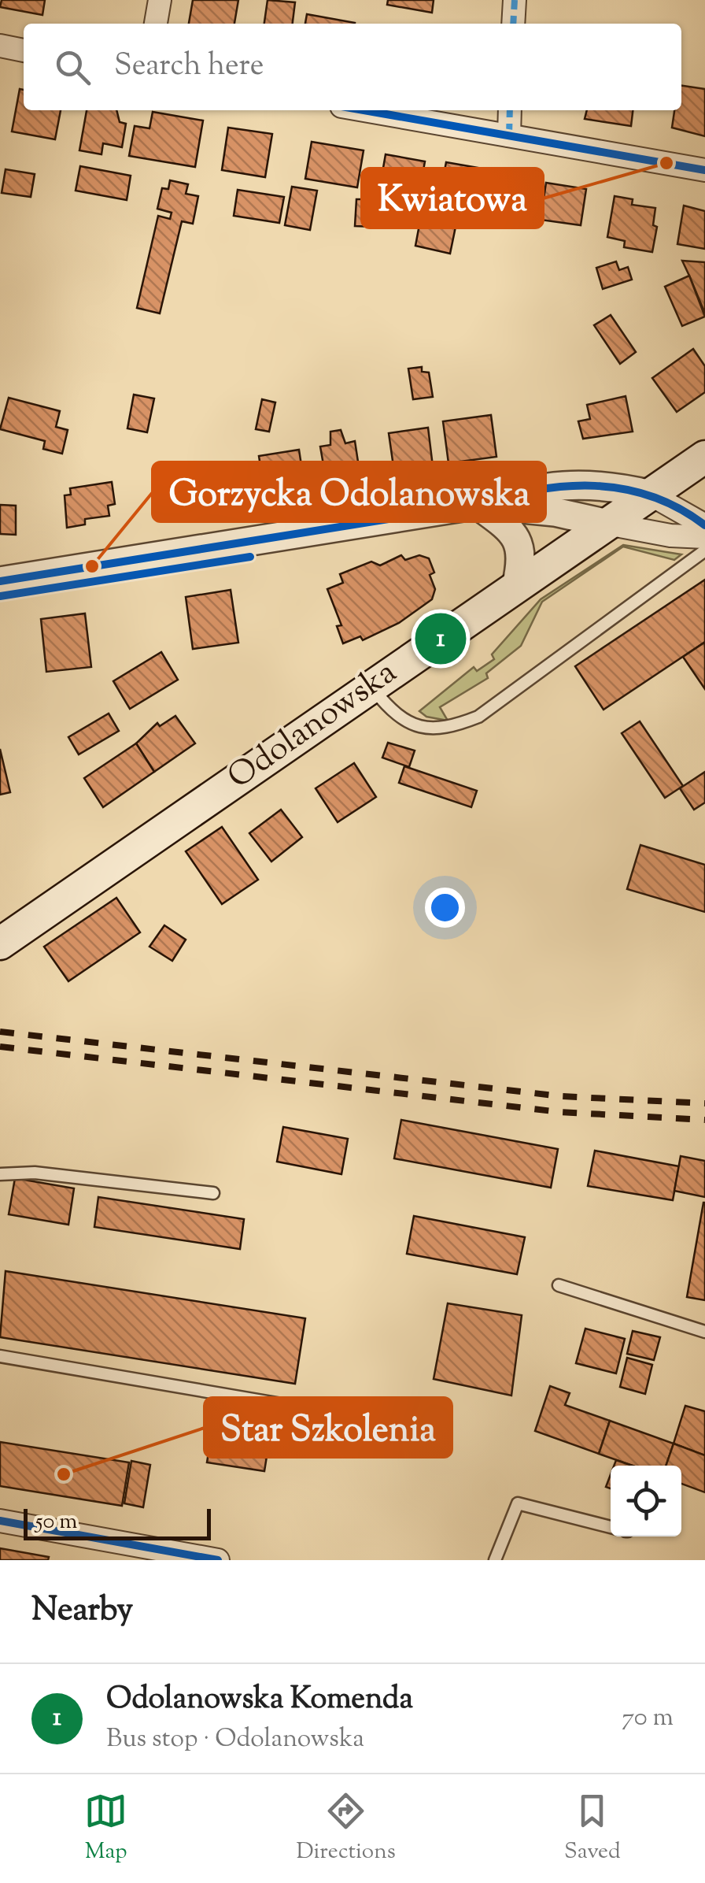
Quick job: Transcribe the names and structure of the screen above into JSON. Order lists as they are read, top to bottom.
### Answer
{
  "streets": {
    "main road": ["Odolanowska"]
  },
  "places": ["Kwiatowa", "Gorzycka Odolanowska", "Star Szkolenia"],
  "scale_bar": "50 m",
  "page": {
    "search": "Search here",
    "pins": "1",
    "scale": "50 m",
    "heading": "Nearby",
    "list": [
      {
        "mark": "1",
        "name": "Odolanowska Komenda",
        "note": "Bus stop · Odolanowska",
        "value": "70 m"
      }
    ],
    "nav": ["Map", "Directions", "Saved"]
  }
}
